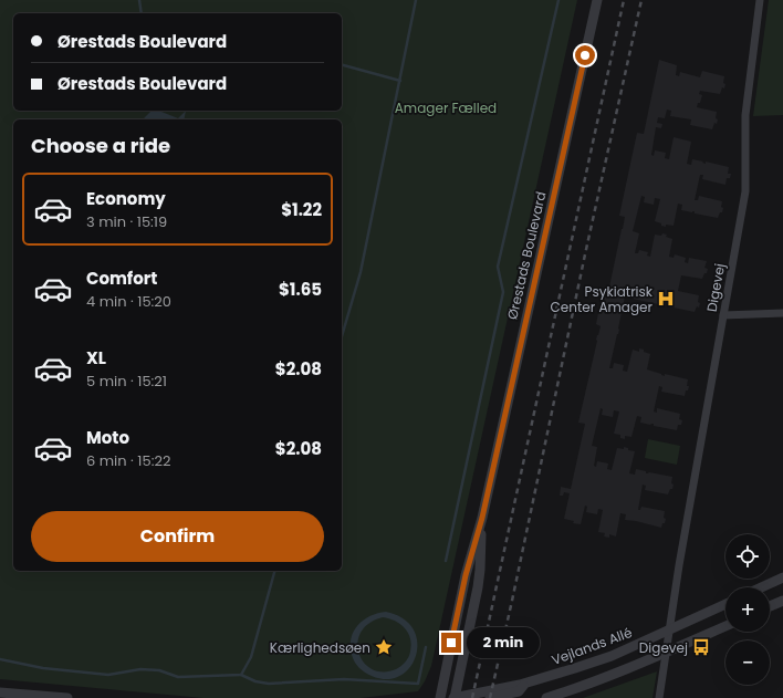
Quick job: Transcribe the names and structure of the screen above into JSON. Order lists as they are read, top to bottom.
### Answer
{
  "streets": {
    "street": ["Ørestads Boulevard", "Digevej", "Vejlands Allé"]
  },
  "crossings": [
    ["Ørestads Boulevard", "Vejlands Allé"],
    ["Digevej", "Vejlands Allé"]
  ],
  "parks": ["Amager Fælled"],
  "places": {
    "hospital": ["Psykiatrisk Center Amager"],
    "place": ["Kærlighedsøen"],
    "bus stop": ["Digevej"]
  },
  "page": {
    "banner": ["Ørestads Boulevard", "Ørestads Boulevard"],
    "heading": "Choose a ride",
    "list": [
      {
        "name": "Economy",
        "note": "3 min · 15:19",
        "value": "$1.22"
      },
      {
        "name": "Comfort",
        "note": "4 min · 15:20",
        "value": "$1.65"
      },
      {
        "name": "XL",
        "note": "5 min · 15:21",
        "value": "$2.08"
      },
      {
        "name": "Moto",
        "note": "6 min · 15:22",
        "value": "$2.08"
      }
    ],
    "buttons": "Confirm",
    "map_buttons": ["+", "−"],
    "bubble": "2 min"
  }
}
